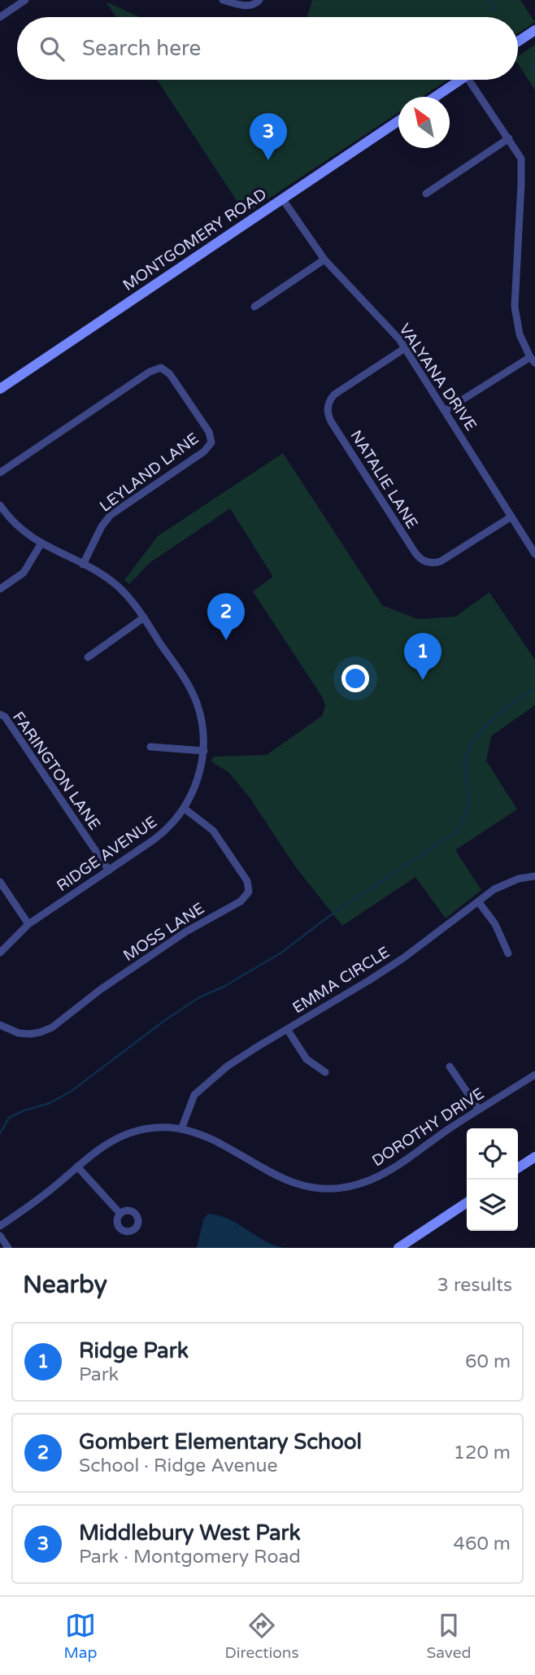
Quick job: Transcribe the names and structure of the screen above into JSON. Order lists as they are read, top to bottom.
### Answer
{
  "streets": {
    "street": [
      "MONTGOMERY ROAD",
      "VALYANA DRIVE",
      "LEYLAND LANE",
      "NATALIE LANE",
      "FARINGTON LANE",
      "RIDGE AVENUE",
      "MOSS LANE",
      "EMMA CIRCLE",
      "DOROTHY DRIVE"
    ]
  },
  "crossings": [
    ["MONTGOMERY ROAD", "VALYANA DRIVE"],
    ["VALYANA DRIVE", "NATALIE LANE"],
    ["LEYLAND LANE", "RIDGE AVENUE"],
    ["FARINGTON LANE", "RIDGE AVENUE"],
    ["RIDGE AVENUE", "MOSS LANE"],
    ["EMMA CIRCLE", "DOROTHY DRIVE"]
  ],
  "north": "top left",
  "page": {
    "search": "Search here",
    "pins": ["3", "2", "1"],
    "heading": ["Nearby", "3 results"],
    "list": [
      {
        "mark": "1",
        "name": "Ridge Park",
        "note": "Park",
        "value": "60 m"
      },
      {
        "mark": "2",
        "name": "Gombert Elementary School",
        "note": "School · Ridge Avenue",
        "value": "120 m"
      },
      {
        "mark": "3",
        "name": "Middlebury West Park",
        "note": "Park · Montgomery Road",
        "value": "460 m"
      }
    ],
    "nav": ["Map", "Directions", "Saved"]
  }
}
